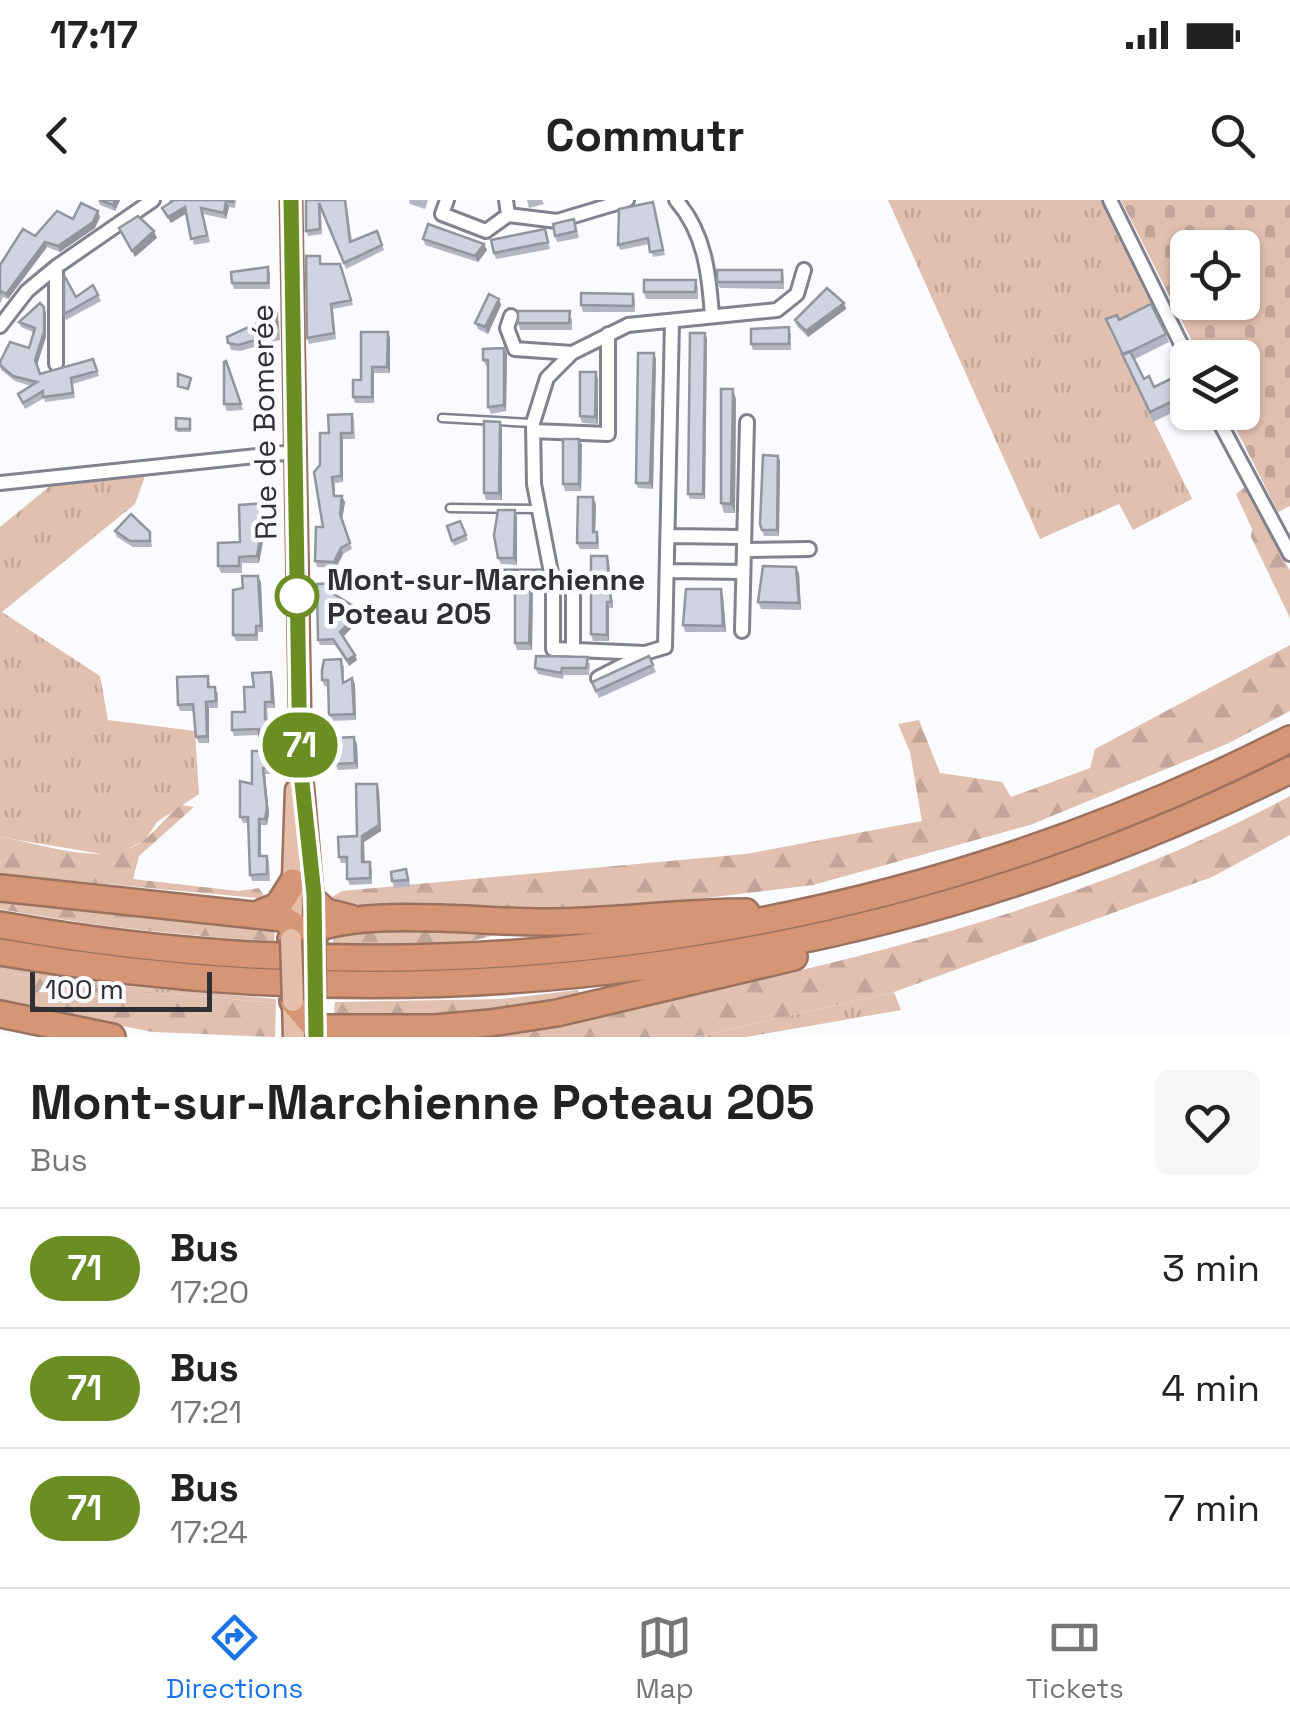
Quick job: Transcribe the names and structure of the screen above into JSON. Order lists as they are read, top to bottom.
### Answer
{
  "streets": {
    "main road": ["Rue de Bomerée"]
  },
  "places": ["Mont-sur-Marchienne Poteau 205"],
  "lines": ["bus line 71"],
  "scale_bar": "100 m",
  "page": {
    "status": "17:17",
    "header": "Commutr",
    "on_map": "71",
    "scale": "100 m",
    "heading": ["Mont-sur-Marchienne Poteau 205", "Bus"],
    "list": [
      {
        "mark": "71",
        "name": "Bus",
        "note": "17:20",
        "value": "3 min"
      },
      {
        "mark": "71",
        "name": "Bus",
        "note": "17:21",
        "value": "4 min"
      },
      {
        "mark": "71",
        "name": "Bus",
        "note": "17:24",
        "value": "7 min"
      }
    ],
    "tabs": ["Directions", "Map", "Tickets"]
  }
}
